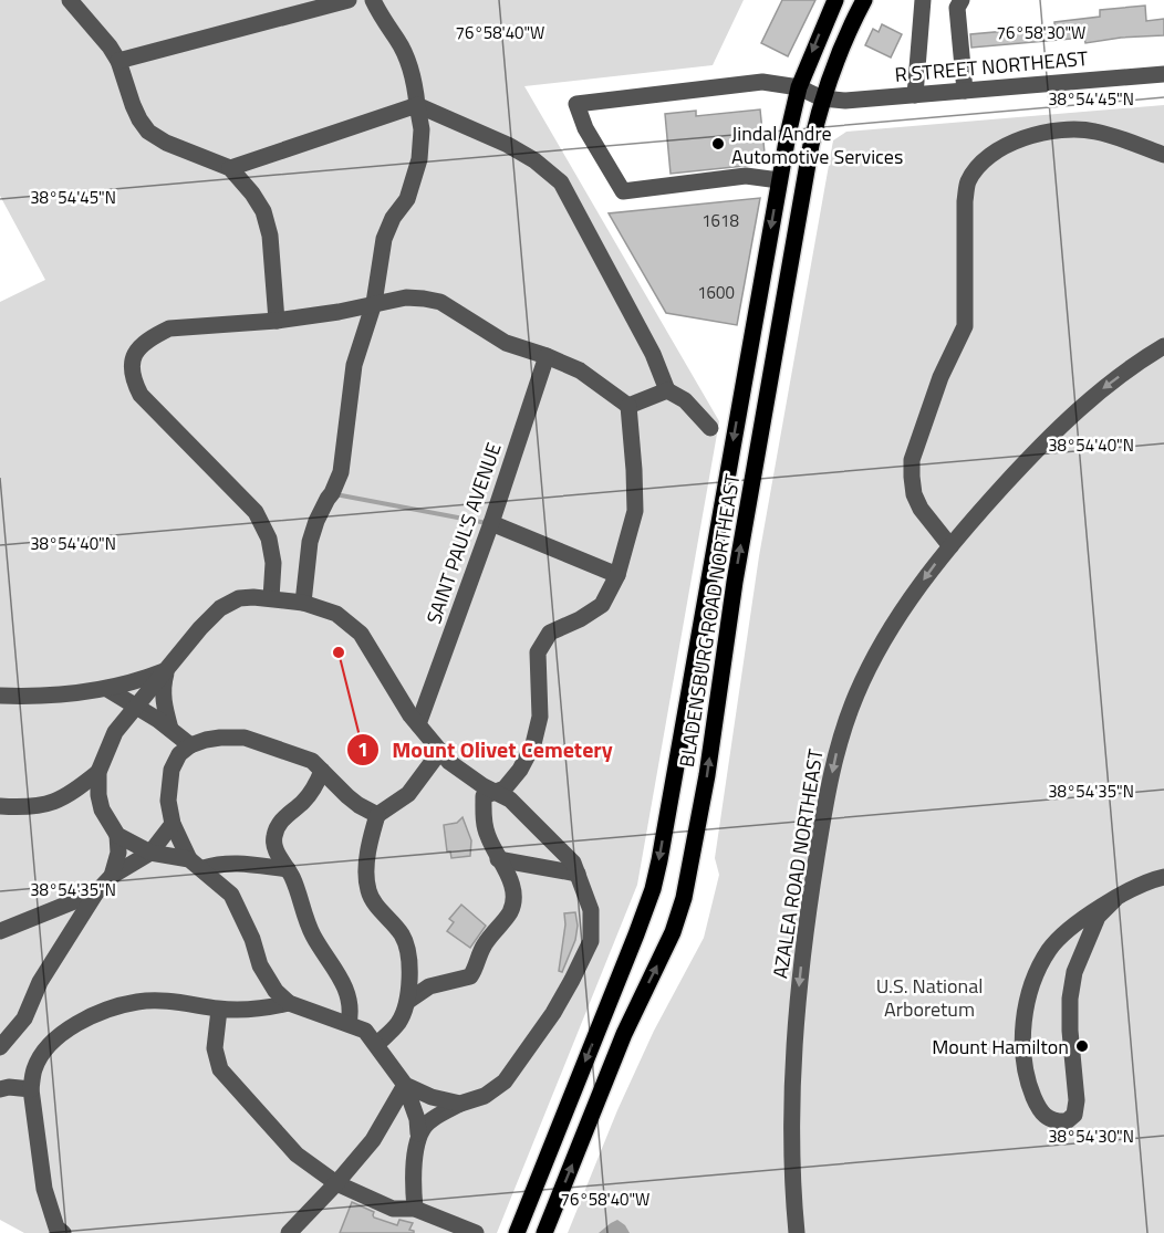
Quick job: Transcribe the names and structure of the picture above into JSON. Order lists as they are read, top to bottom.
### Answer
{
  "streets": {
    "main road": ["BLADENSBURG ROAD NORTHEAST"],
    "street": ["R STREET NORTHEAST", "SAINT PAUL'S AVENUE", "AZALEA ROAD NORTHEAST"]
  },
  "crossings": [
    ["R STREET NORTHEAST", "BLADENSBURG ROAD NORTHEAST"]
  ],
  "one_way": ["AZALEA ROAD NORTHEAST"],
  "parks": ["U.S. National Arboretum"],
  "places": ["Jindal Andre Automotive Services", "Mount Olivet Cemetery", "Mount Hamilton"],
  "house_numbers": ["1618", "1600"],
  "coordinates": [
    "76°58'40\"W",
    "76°58'30\"W",
    "38°54'45\"N",
    "38°54'40\"N",
    "38°54'35\"N",
    "38°54'30\"N"
  ]
}
